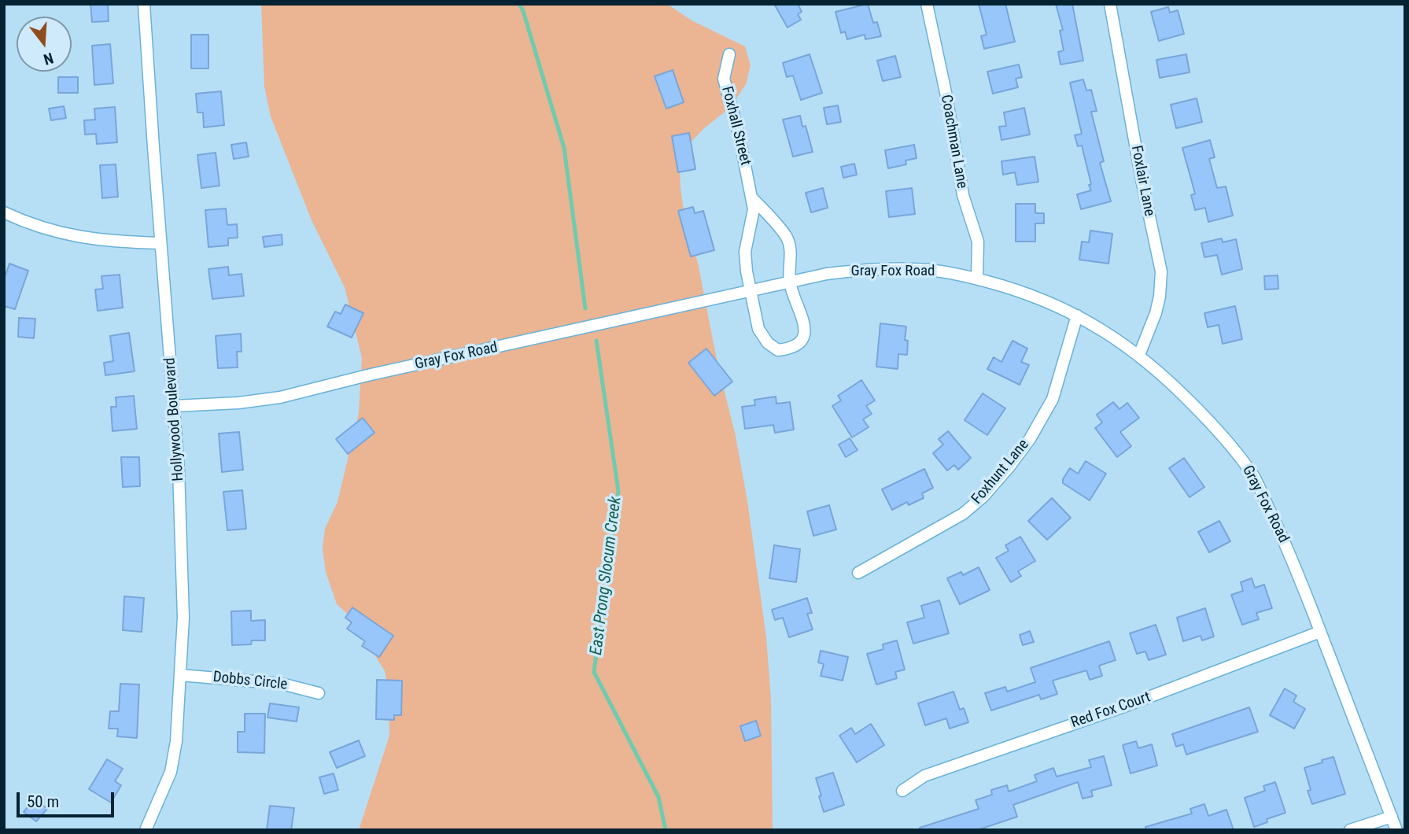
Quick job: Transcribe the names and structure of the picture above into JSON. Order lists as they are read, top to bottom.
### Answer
{
  "streets": {
    "street": [
      "Foxhall Street",
      "Coachman Lane",
      "Foxlair Lane",
      "Gray Fox Road",
      "Hollywood Boulevard",
      "Foxhunt Lane",
      "Dobbs Circle",
      "Red Fox Court"
    ]
  },
  "crossings": [
    ["Foxhall Street", "Gray Fox Road"],
    ["Coachman Lane", "Gray Fox Road"],
    ["Foxlair Lane", "Gray Fox Road"],
    ["Gray Fox Road", "Hollywood Boulevard"],
    ["Gray Fox Road", "Foxhunt Lane"],
    ["Gray Fox Road", "Red Fox Court"],
    ["Hollywood Boulevard", "Dobbs Circle"]
  ],
  "water": ["East Prong Slocum Creek"],
  "scale_bar": "50 m",
  "north": "bottom"
}
